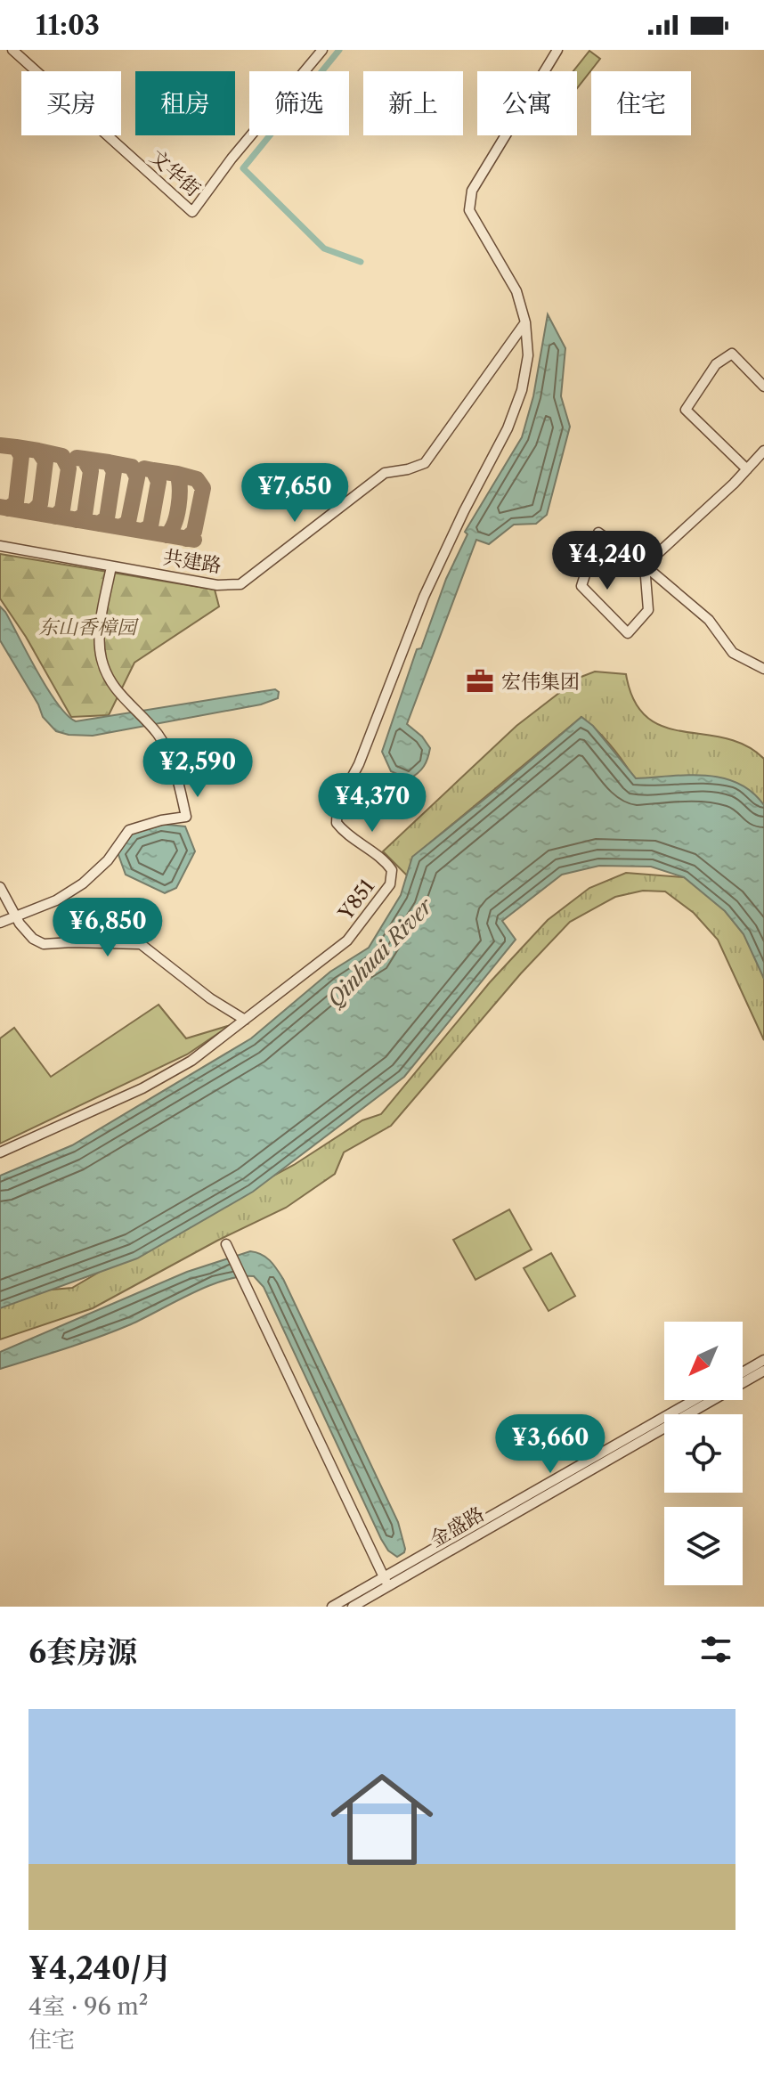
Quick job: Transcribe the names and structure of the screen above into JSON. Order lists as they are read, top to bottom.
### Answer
{
  "streets": {
    "street": [
      "文华街",
      "共建路",
      "Y851",
      "金盛路"
    ]
  },
  "crossings": [
    ["共建路", "Y851"]
  ],
  "water": ["Qinhuai River"],
  "parks": ["东山香樟园"],
  "places": {
    "office": ["宏伟集团"]
  },
  "north": "bottom left",
  "page": {
    "status": "11:03",
    "chip": [
      "买房",
      "租房",
      "筛选",
      "新上",
      "公寓",
      "住宅"
    ],
    "price": [
      "¥7,650",
      "¥4,240",
      "¥2,590",
      "¥4,370",
      "¥6,850",
      "¥3,660"
    ],
    "heading": "6套房源",
    "list": [
      {
        "name": "¥4,240/月",
        "note": "4室 · 96 m² · 住宅"
      }
    ]
  }
}
